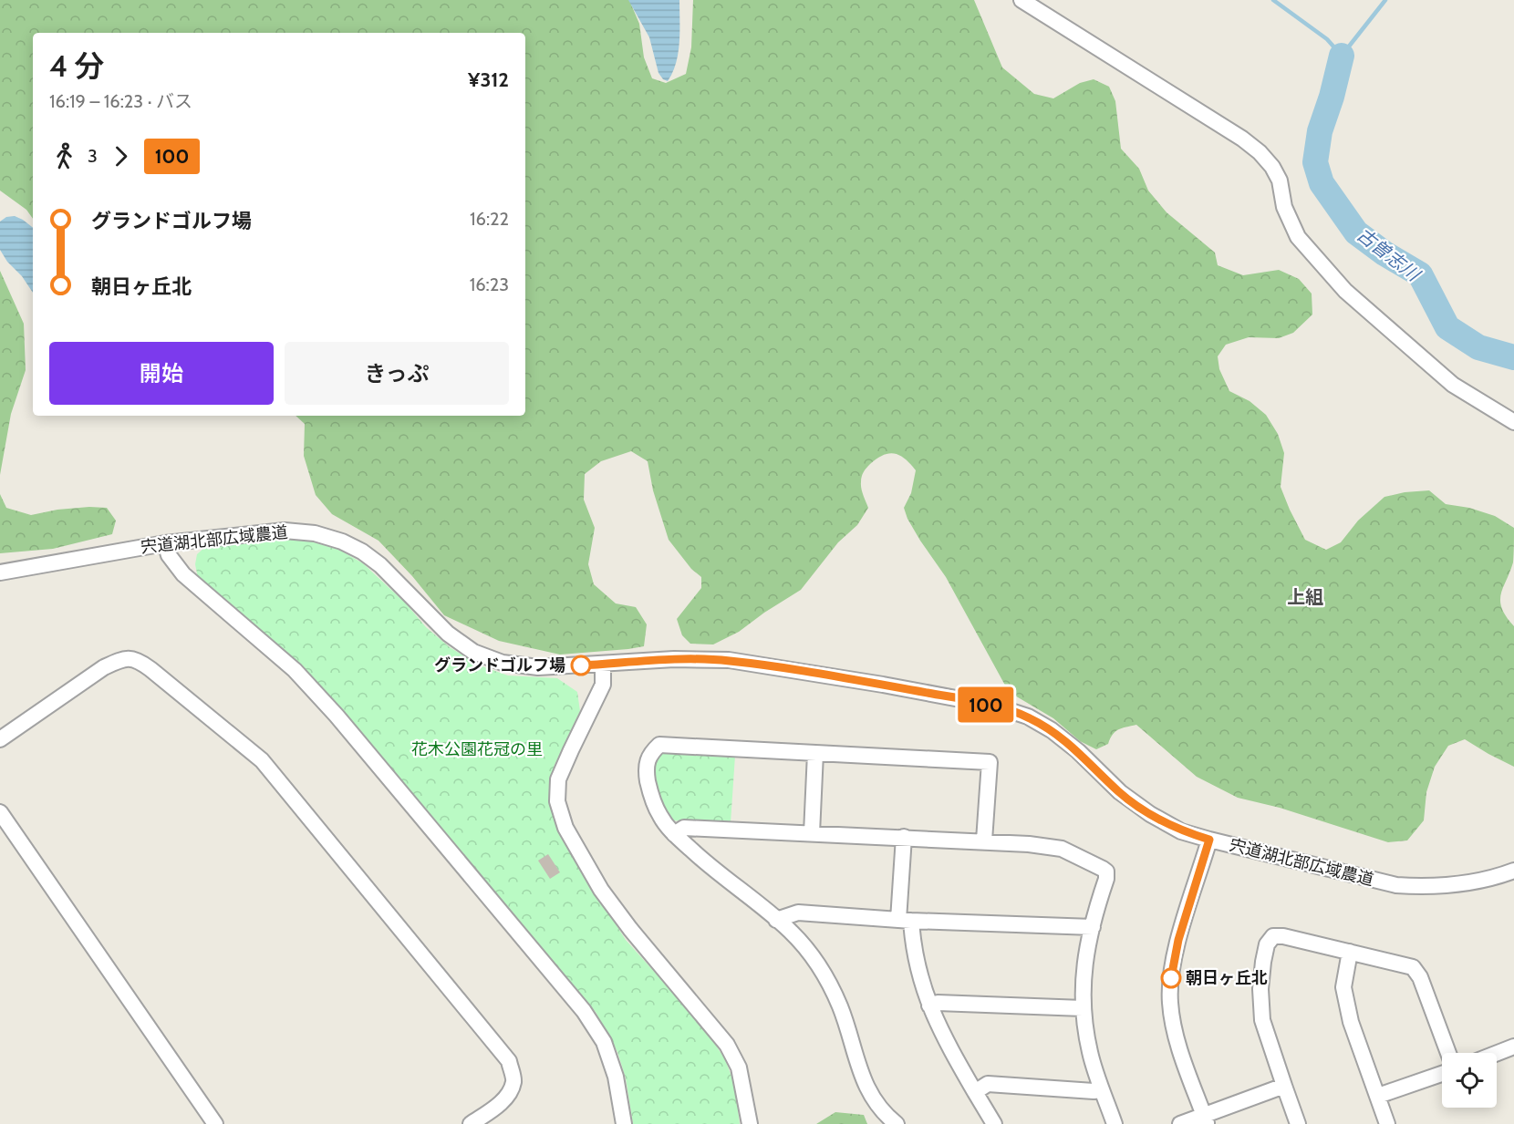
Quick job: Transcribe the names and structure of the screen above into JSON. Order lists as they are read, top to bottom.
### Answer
{
  "streets": {
    "street": ["宍道湖北部広域農道"]
  },
  "districts": ["上組"],
  "water": ["古曽志川"],
  "parks": ["花木公園花冠の里"],
  "places": ["グランドゴルフ場", "朝日ヶ丘北"],
  "lines": ["bus line 100"],
  "page": {
    "on_map": "100",
    "heading": ["4 分", "16:19 – 16:23 · バス", "¥312"],
    "legs": ["3", "100"],
    "list": [
      {
        "name": "グランドゴルフ場",
        "value": "16:22"
      },
      {
        "name": "朝日ヶ丘北",
        "value": "16:23"
      }
    ],
    "buttons": ["開始", "きっぷ"]
  }
}
